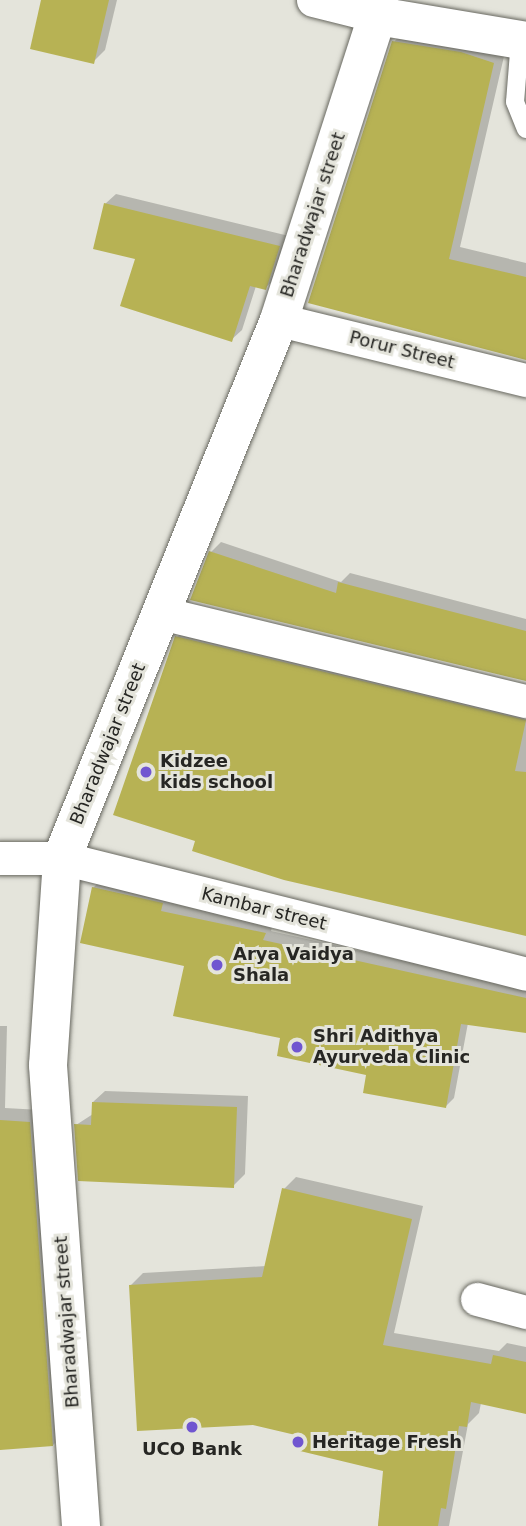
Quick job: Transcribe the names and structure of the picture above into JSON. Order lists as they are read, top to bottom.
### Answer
{
  "streets": {
    "street": ["Bharadwajar street", "Porur Street", "Kambar street"]
  },
  "crossings": [
    ["Bharadwajar street", "Porur Street"],
    ["Bharadwajar street", "Kambar street"]
  ],
  "places": [
    "Kidzee kids school",
    "Arya Vaidya Shala",
    "Shri Adithya Ayurveda Clinic",
    "UCO Bank",
    "Heritage Fresh"
  ]
}
